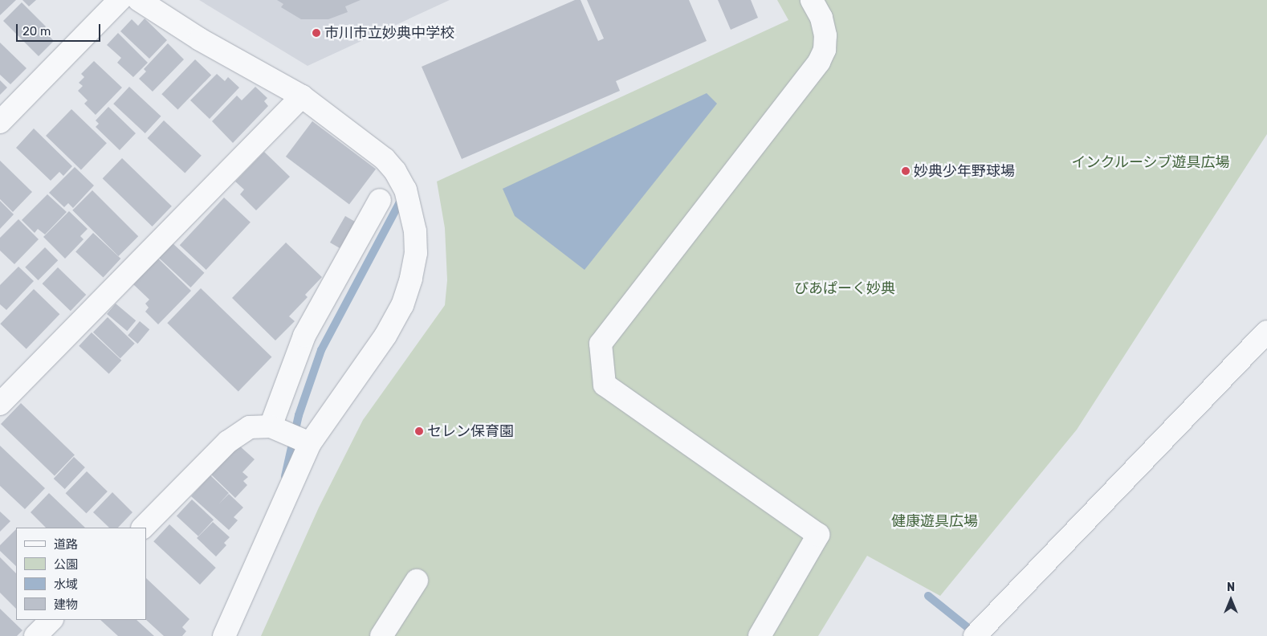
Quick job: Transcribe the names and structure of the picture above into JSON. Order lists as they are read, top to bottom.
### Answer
{
  "parks": ["インクルーシブ遊具広場", "ぴあぱーく妙典", "健康遊具広場"],
  "places": ["市川市立妙典中学校", "妙典少年野球場", "セレン保育園"],
  "legend": [
    "道路",
    "公園",
    "水域",
    "建物"
  ],
  "scale_bar": "20 m",
  "north": "top"
}
